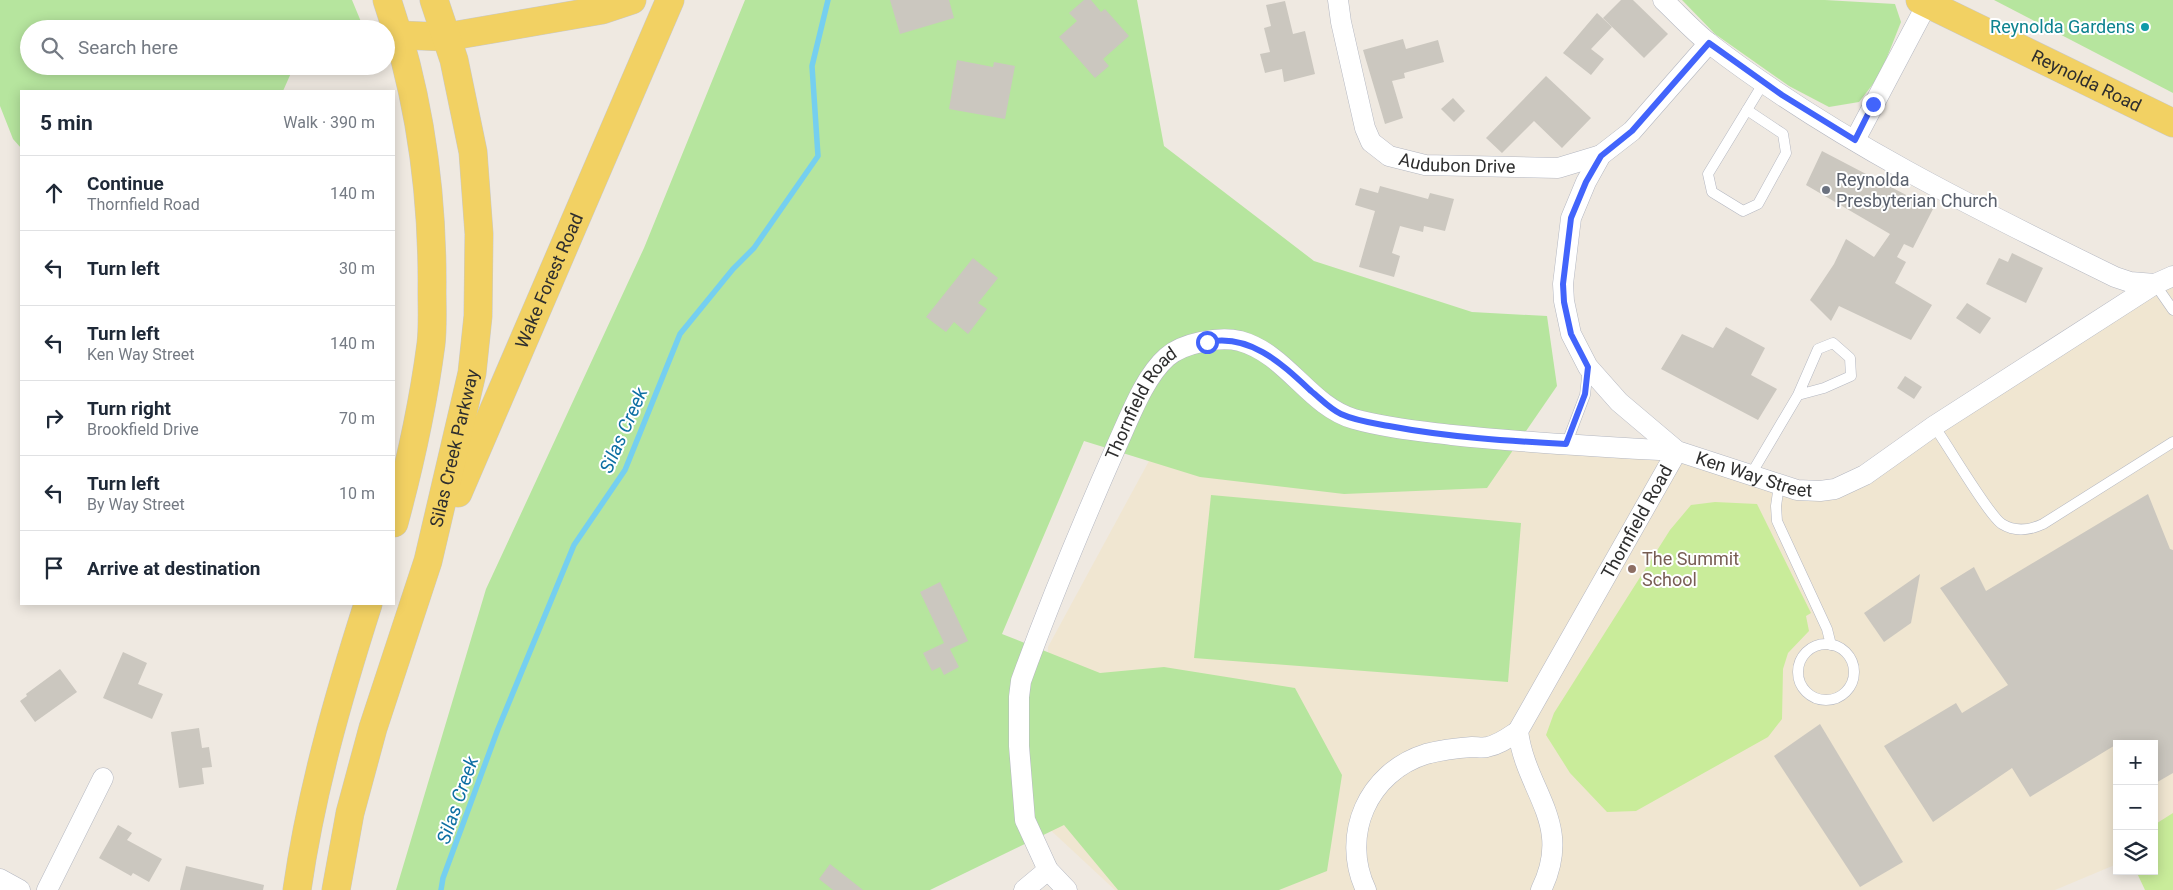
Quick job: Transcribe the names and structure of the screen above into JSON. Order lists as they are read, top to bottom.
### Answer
{
  "streets": {
    "main road": ["Reynolda Road", "Wake Forest Road", "Silas Creek Parkway"],
    "street": ["Audubon Drive", "Thornfield Road", "Ken Way Street"]
  },
  "crossings": [
    ["Audubon Drive", "Ken Way Street"],
    ["Wake Forest Road", "Silas Creek Parkway"],
    ["Thornfield Road", "Ken Way Street"]
  ],
  "water": ["Silas Creek"],
  "places": ["Reynolda Gardens", "Reynolda Presbyterian Church", "The Summit School"],
  "page": {
    "search": "Search here",
    "heading": ["5 min", "Walk · 390 m"],
    "list": [
      ["Continue", "Thornfield Road", "140 m"],
      ["Turn left", "30 m"],
      ["Turn left", "Ken Way Street", "140 m"],
      ["Turn right", "Brookfield Drive", "70 m"],
      ["Turn left", "By Way Street", "10 m"],
      "Arrive at destination"
    ],
    "map_buttons": ["+", "−"]
  }
}
